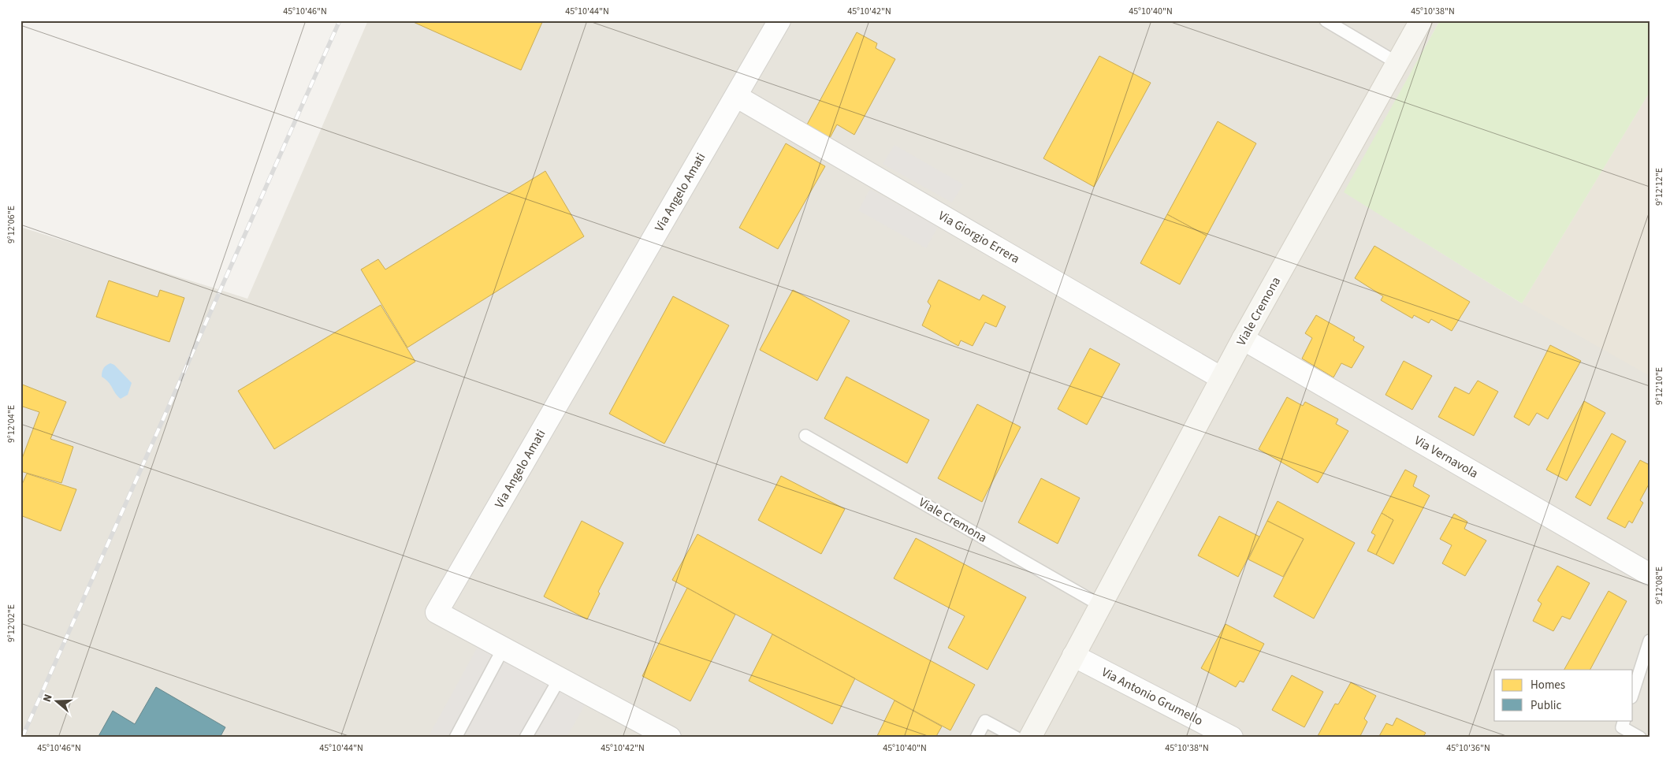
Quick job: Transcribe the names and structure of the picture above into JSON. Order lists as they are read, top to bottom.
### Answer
{
  "streets": {
    "main road": ["Viale Cremona"],
    "street": [
      "Via Angelo Amati",
      "Via Giorgio Errera",
      "Via Vernavola",
      "Via Antonio Grumello"
    ]
  },
  "crossings": [
    ["Via Angelo Amati", "Via Giorgio Errera"],
    ["Via Giorgio Errera", "Viale Cremona"],
    ["Viale Cremona", "Via Vernavola"],
    ["Viale Cremona", "Via Antonio Grumello"]
  ],
  "legend": ["Homes", "Public"],
  "north": "left",
  "coordinates": [
    "45°10'46\"N",
    "45°10'44\"N",
    "45°10'42\"N",
    "45°10'40\"N",
    "45°10'38\"N",
    "9°12'12\"E",
    "9°12'06\"E",
    "9°12'10\"E",
    "9°12'04\"E",
    "9°12'08\"E",
    "9°12'02\"E",
    "45°10'36\"N"
  ]
}
